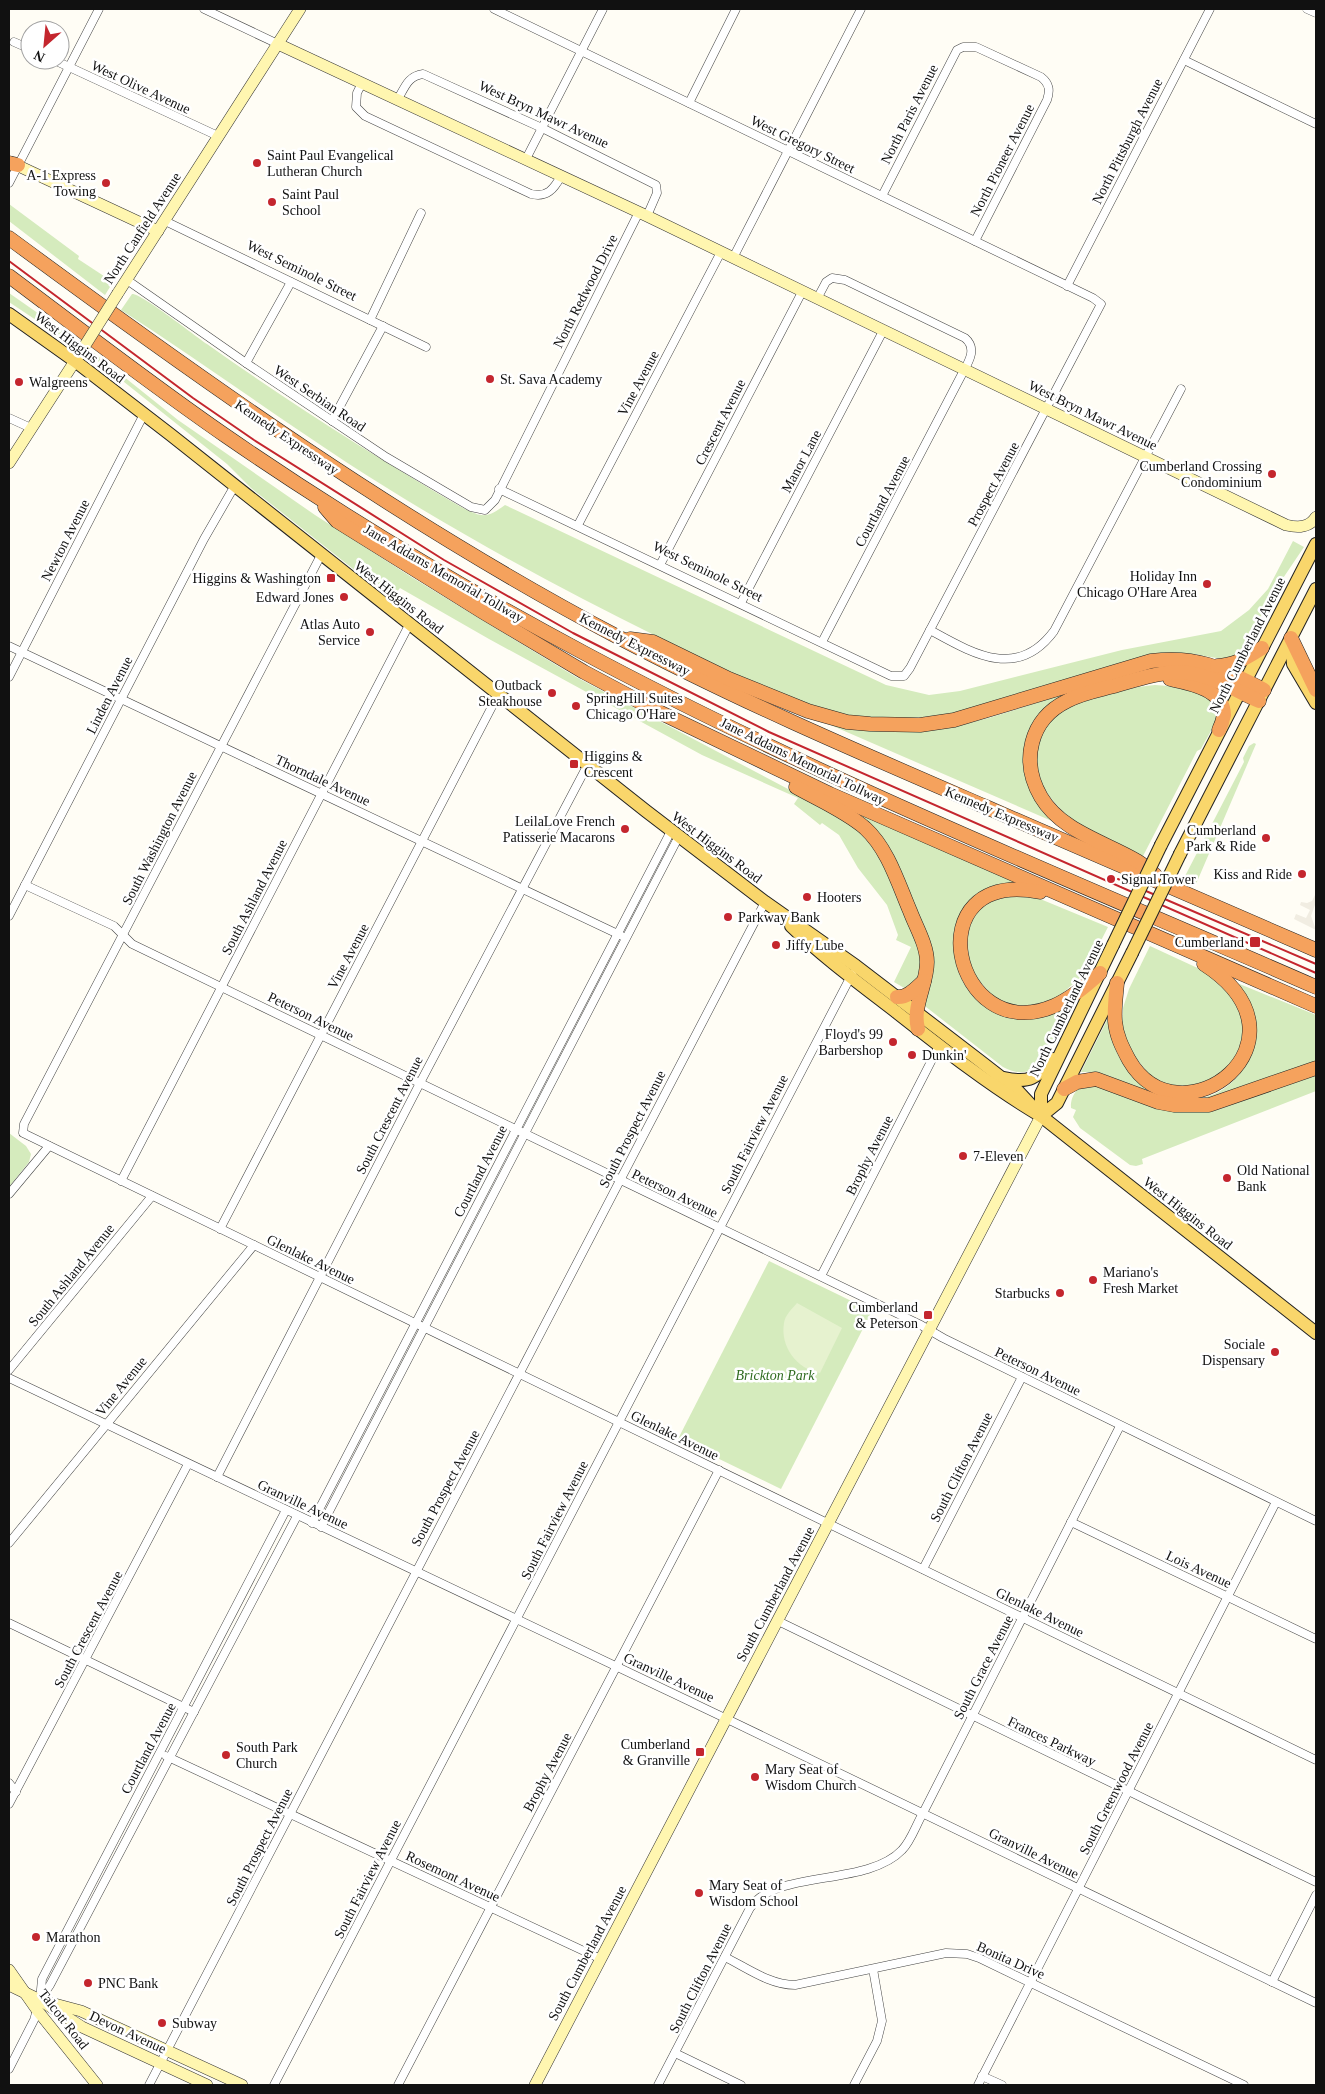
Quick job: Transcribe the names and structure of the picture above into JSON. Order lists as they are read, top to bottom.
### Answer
{
  "streets": {
    "highway": ["Kennedy Expressway", "Jane Addams Memorial Tollway"],
    "main road": ["West Higgins Road", "North Cumberland Avenue"],
    "street": [
      "West Olive Avenue",
      "West Bryn Mawr Avenue",
      "North Paris Avenue",
      "North Pittsburgh Avenue",
      "West Gregory Street",
      "North Pioneer Avenue",
      "North Canfield Avenue",
      "West Seminole Street",
      "North Redwood Drive",
      "Vine Avenue",
      "West Serbian Road",
      "Crescent Avenue",
      "Manor Lane",
      "Prospect Avenue",
      "Courtland Avenue",
      "Newton Avenue",
      "Linden Avenue",
      "Thorndale Avenue",
      "South Washington Avenue",
      "South Ashland Avenue",
      "Peterson Avenue",
      "South Crescent Avenue",
      "South Prospect Avenue",
      "South Fairview Avenue",
      "Brophy Avenue",
      "Glenlake Avenue",
      "South Clifton Avenue",
      "Granville Avenue",
      "Lois Avenue",
      "South Cumberland Avenue",
      "South Grace Avenue",
      "Frances Parkway",
      "South Greenwood Avenue",
      "Rosemont Avenue",
      "Bonita Drive",
      "Talcott Road",
      "Devon Avenue"
    ]
  },
  "crossings": [
    ["West Olive Avenue", "North Canfield Avenue"],
    ["West Bryn Mawr Avenue", "North Canfield Avenue"],
    ["West Bryn Mawr Avenue", "North Redwood Drive"],
    ["West Bryn Mawr Avenue", "Vine Avenue"],
    ["West Bryn Mawr Avenue", "Crescent Avenue"],
    ["West Bryn Mawr Avenue", "Manor Lane"],
    ["West Bryn Mawr Avenue", "Prospect Avenue"],
    ["West Bryn Mawr Avenue", "Courtland Avenue"],
    ["North Paris Avenue", "West Gregory Street"],
    ["North Paris Avenue", "North Pioneer Avenue"],
    ["North Pittsburgh Avenue", "West Gregory Street"],
    ["West Gregory Street", "North Pioneer Avenue"],
    ["West Gregory Street", "Prospect Avenue"],
    ["North Canfield Avenue", "West Seminole Street"],
    ["North Canfield Avenue", "West Higgins Road"],
    ["North Canfield Avenue", "West Serbian Road"],
    ["West Seminole Street", "North Redwood Drive"],
    ["West Seminole Street", "Vine Avenue"],
    ["West Seminole Street", "West Serbian Road"],
    ["West Seminole Street", "Crescent Avenue"],
    ["West Seminole Street", "Manor Lane"],
    ["West Seminole Street", "Prospect Avenue"],
    ["West Seminole Street", "Courtland Avenue"],
    ["North Redwood Drive", "West Serbian Road"],
    ["West Higgins Road", "Vine Avenue"],
    ["West Higgins Road", "Courtland Avenue"],
    ["West Higgins Road", "Newton Avenue"],
    ["West Higgins Road", "North Cumberland Avenue"],
    ["West Higgins Road", "Linden Avenue"],
    ["West Higgins Road", "South Washington Avenue"],
    ["West Higgins Road", "South Ashland Avenue"],
    ["West Higgins Road", "South Crescent Avenue"],
    ["West Higgins Road", "South Prospect Avenue"],
    ["West Higgins Road", "South Fairview Avenue"],
    ["West Higgins Road", "Brophy Avenue"],
    ["West Higgins Road", "South Cumberland Avenue"],
    ["Vine Avenue", "Thorndale Avenue"],
    ["Vine Avenue", "Peterson Avenue"],
    ["Vine Avenue", "Glenlake Avenue"],
    ["Vine Avenue", "Granville Avenue"],
    ["Courtland Avenue", "Thorndale Avenue"],
    ["Courtland Avenue", "Peterson Avenue"],
    ["Courtland Avenue", "Glenlake Avenue"],
    ["Courtland Avenue", "Granville Avenue"],
    ["Courtland Avenue", "Rosemont Avenue"],
    ["Courtland Avenue", "Talcott Road"],
    ["Courtland Avenue", "Devon Avenue"],
    ["Newton Avenue", "Thorndale Avenue"],
    ["North Cumberland Avenue", "South Cumberland Avenue"],
    ["Linden Avenue", "Thorndale Avenue"],
    ["Linden Avenue", "Peterson Avenue"],
    ["Thorndale Avenue", "South Washington Avenue"],
    ["Thorndale Avenue", "South Ashland Avenue"],
    ["Thorndale Avenue", "South Crescent Avenue"],
    ["South Washington Avenue", "Peterson Avenue"],
    ["South Washington Avenue", "Glenlake Avenue"],
    ["South Ashland Avenue", "Peterson Avenue"],
    ["South Ashland Avenue", "Glenlake Avenue"],
    ["Peterson Avenue", "South Crescent Avenue"],
    ["Peterson Avenue", "South Prospect Avenue"],
    ["Peterson Avenue", "South Fairview Avenue"],
    ["Peterson Avenue", "Brophy Avenue"],
    ["Peterson Avenue", "South Clifton Avenue"],
    ["Peterson Avenue", "South Cumberland Avenue"],
    ["Peterson Avenue", "South Grace Avenue"],
    ["Peterson Avenue", "South Greenwood Avenue"],
    ["South Crescent Avenue", "Glenlake Avenue"],
    ["South Crescent Avenue", "Granville Avenue"],
    ["South Prospect Avenue", "Glenlake Avenue"],
    ["South Prospect Avenue", "Granville Avenue"],
    ["South Prospect Avenue", "Rosemont Avenue"],
    ["South Prospect Avenue", "Devon Avenue"],
    ["South Fairview Avenue", "Glenlake Avenue"],
    ["South Fairview Avenue", "Granville Avenue"],
    ["South Fairview Avenue", "Rosemont Avenue"],
    ["Brophy Avenue", "Glenlake Avenue"],
    ["Brophy Avenue", "Granville Avenue"],
    ["Brophy Avenue", "Rosemont Avenue"],
    ["Glenlake Avenue", "South Clifton Avenue"],
    ["Glenlake Avenue", "South Cumberland Avenue"],
    ["Glenlake Avenue", "South Grace Avenue"],
    ["Glenlake Avenue", "South Greenwood Avenue"],
    ["South Clifton Avenue", "Granville Avenue"],
    ["South Clifton Avenue", "South Grace Avenue"],
    ["South Clifton Avenue", "Bonita Drive"],
    ["Granville Avenue", "South Cumberland Avenue"],
    ["Granville Avenue", "South Grace Avenue"],
    ["Granville Avenue", "South Greenwood Avenue"],
    ["Lois Avenue", "South Grace Avenue"],
    ["Lois Avenue", "South Greenwood Avenue"],
    ["South Cumberland Avenue", "Frances Parkway"],
    ["South Cumberland Avenue", "Rosemont Avenue"],
    ["South Grace Avenue", "Frances Parkway"],
    ["Frances Parkway", "South Greenwood Avenue"],
    ["South Greenwood Avenue", "Bonita Drive"],
    ["Talcott Road", "Devon Avenue"]
  ],
  "parks": ["Brickton Park"],
  "places": {
    "other": [
      "Saint Paul Evangelical Lutheran Church",
      "A-1 Express Towing",
      "Saint Paul School",
      "St. Sava Academy",
      "Walgreens",
      "Cumberland Crossing Condominium",
      "Holiday Inn Chicago O'Hare Area",
      "Edward Jones",
      "Atlas Auto Service",
      "Outback Steakhouse",
      "SpringHill Suites Chicago O'Hare",
      "LeilaLove French Patisserie Macarons",
      "Cumberland Park & Ride",
      "Kiss and Ride",
      "Signal Tower",
      "Hooters",
      "Parkway Bank",
      "Jiffy Lube",
      "Floyd's 99 Barbershop",
      "Dunkin'",
      "7-Eleven",
      "Old National Bank",
      "Mariano's Fresh Market",
      "Starbucks",
      "Sociale Dispensary",
      "South Park Church",
      "Mary Seat of Wisdom Church",
      "Mary Seat of Wisdom School",
      "Marathon",
      "PNC Bank",
      "Subway"
    ],
    "transit": [
      "Higgins & Washington",
      "Higgins & Crescent",
      "Cumberland",
      "Cumberland & Peterson",
      "Cumberland & Granville"
    ]
  },
  "north": "bottom left"
}
